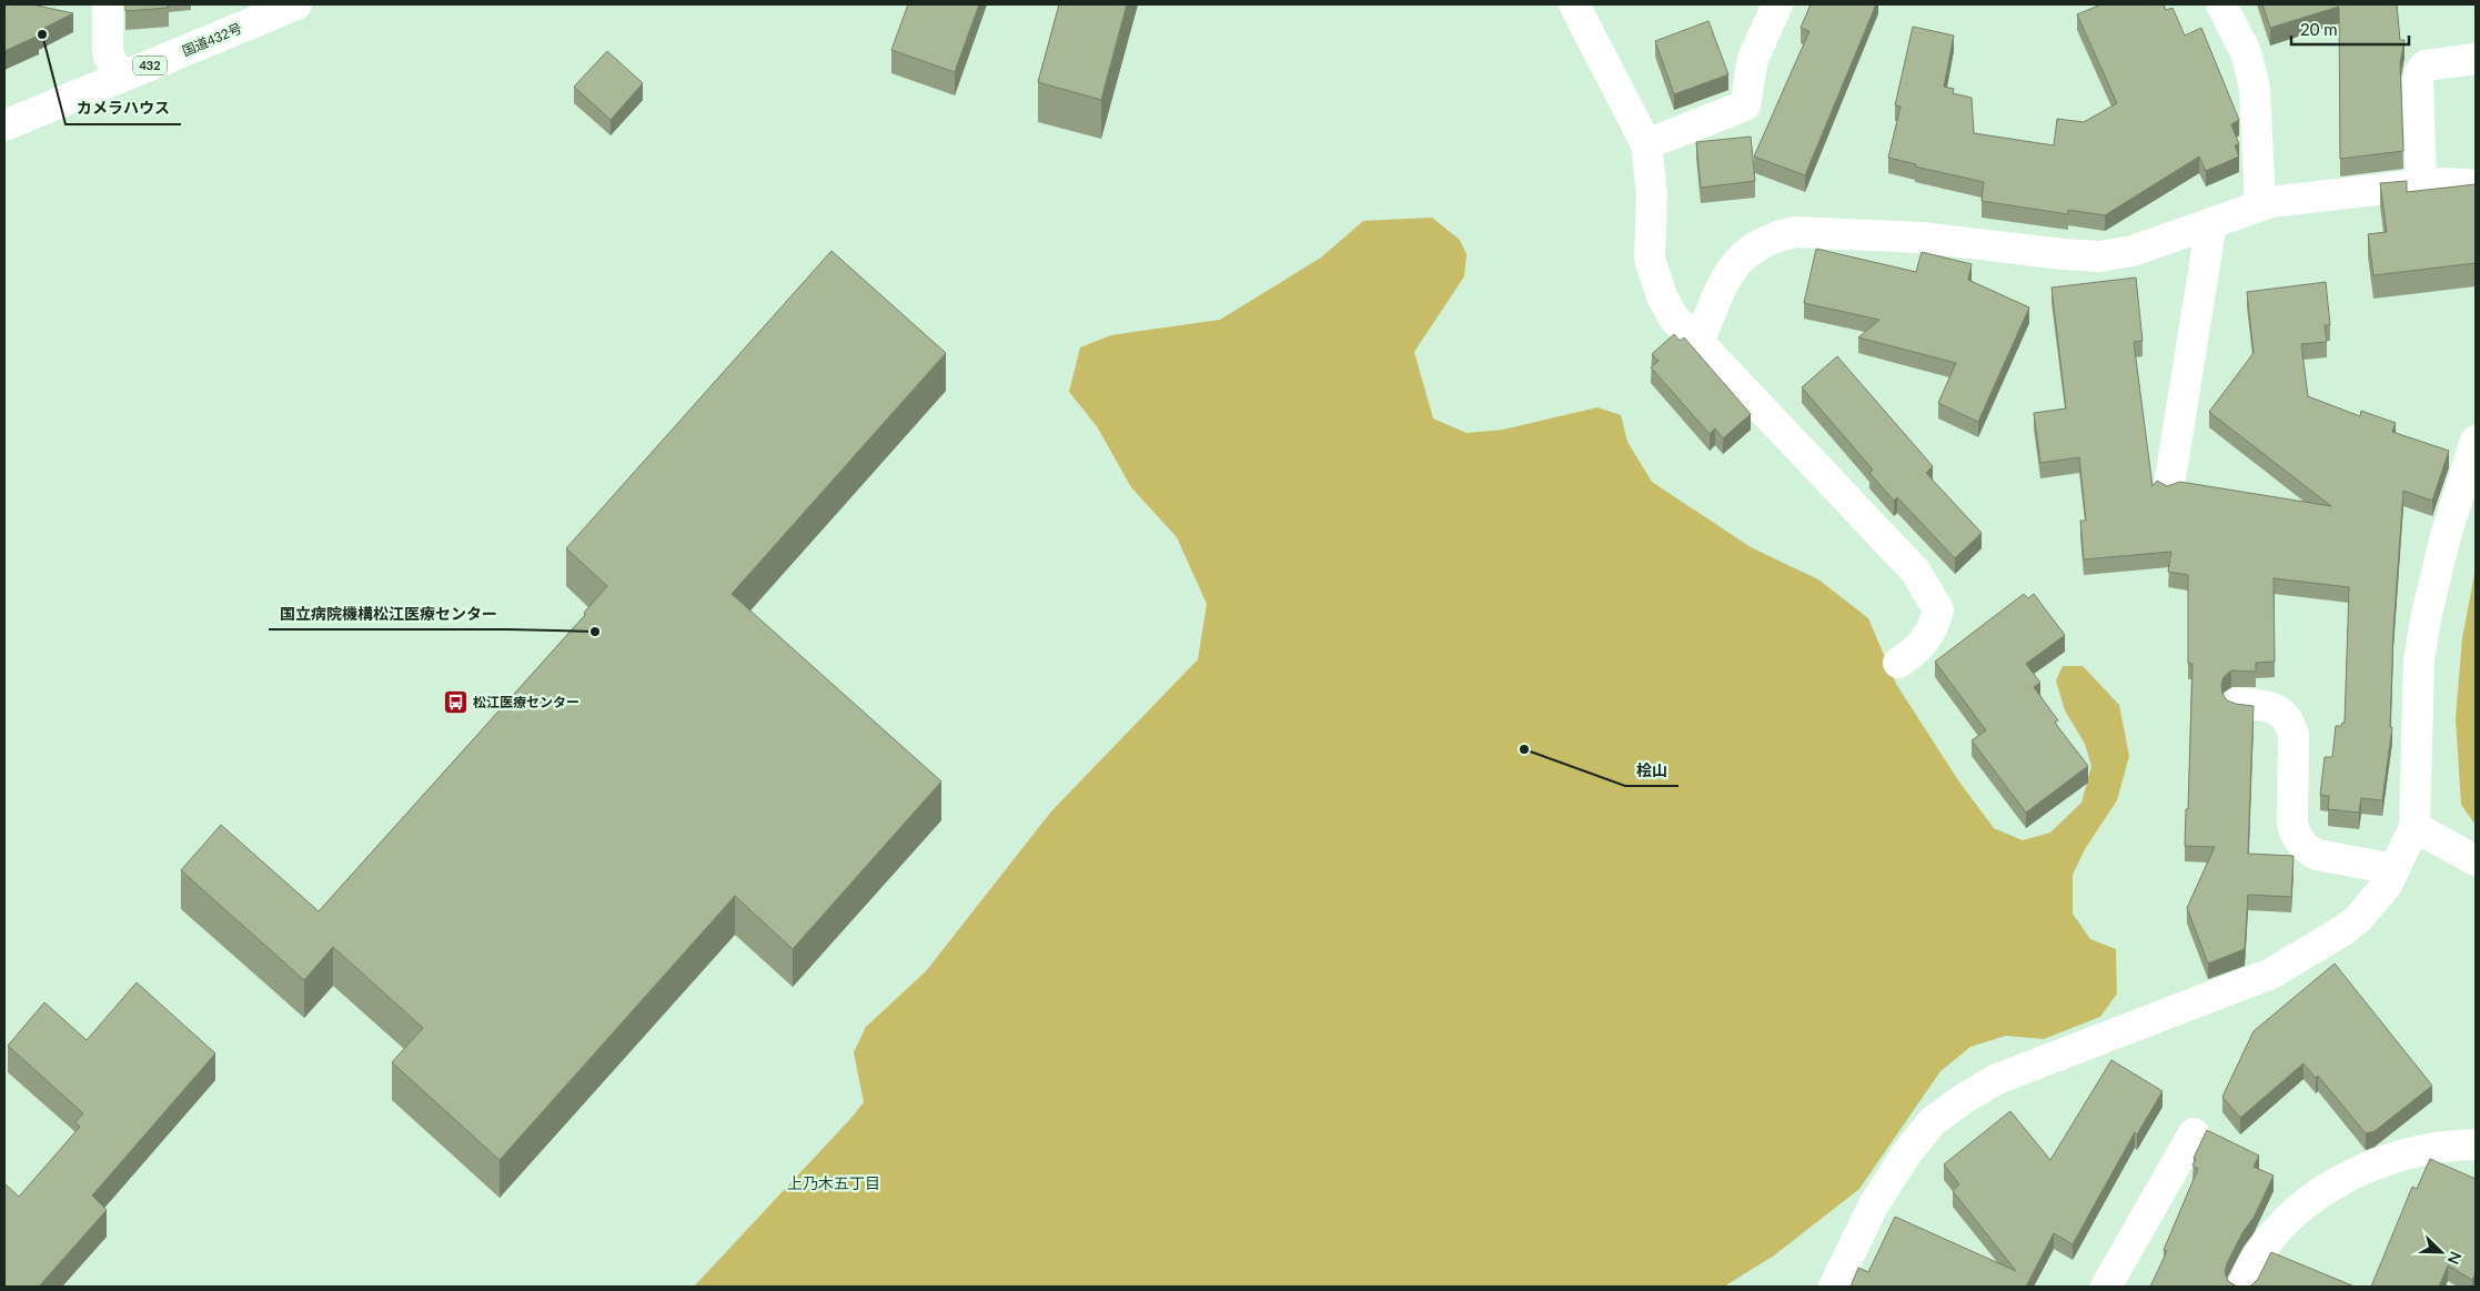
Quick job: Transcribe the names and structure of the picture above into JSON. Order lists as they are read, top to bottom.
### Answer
{
  "streets": {
    "main road": ["国道432号", "432"]
  },
  "districts": ["上乃木五丁目"],
  "places": {
    "other": ["カメラハウス", "国立病院機構松江医療センター", "桧山"],
    "bus stop": ["松江医療センター"]
  },
  "scale_bar": "20 m",
  "north": "bottom right"
}
